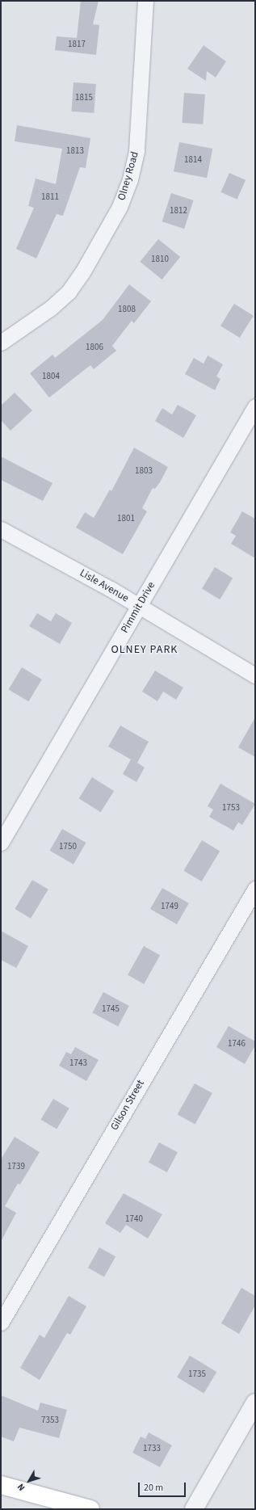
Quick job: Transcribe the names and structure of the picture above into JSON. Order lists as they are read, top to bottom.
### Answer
{
  "streets": {
    "street": [
      "Olney Road",
      "Lisle Avenue",
      "Pimmit Drive",
      "Gilson Street"
    ]
  },
  "crossings": [
    ["Lisle Avenue", "Pimmit Drive"]
  ],
  "districts": ["OLNEY PARK"],
  "house_numbers": [
    "1817",
    "1815",
    "1813",
    "1814",
    "1811",
    "1812",
    "1810",
    "1808",
    "1806",
    "1804",
    "1803",
    "1801",
    "1753",
    "1750",
    "1749",
    "1745",
    "1746",
    "1743",
    "1739",
    "1740",
    "1735",
    "7353",
    "1733"
  ],
  "scale_bar": "20 m",
  "north": "bottom left"
}
